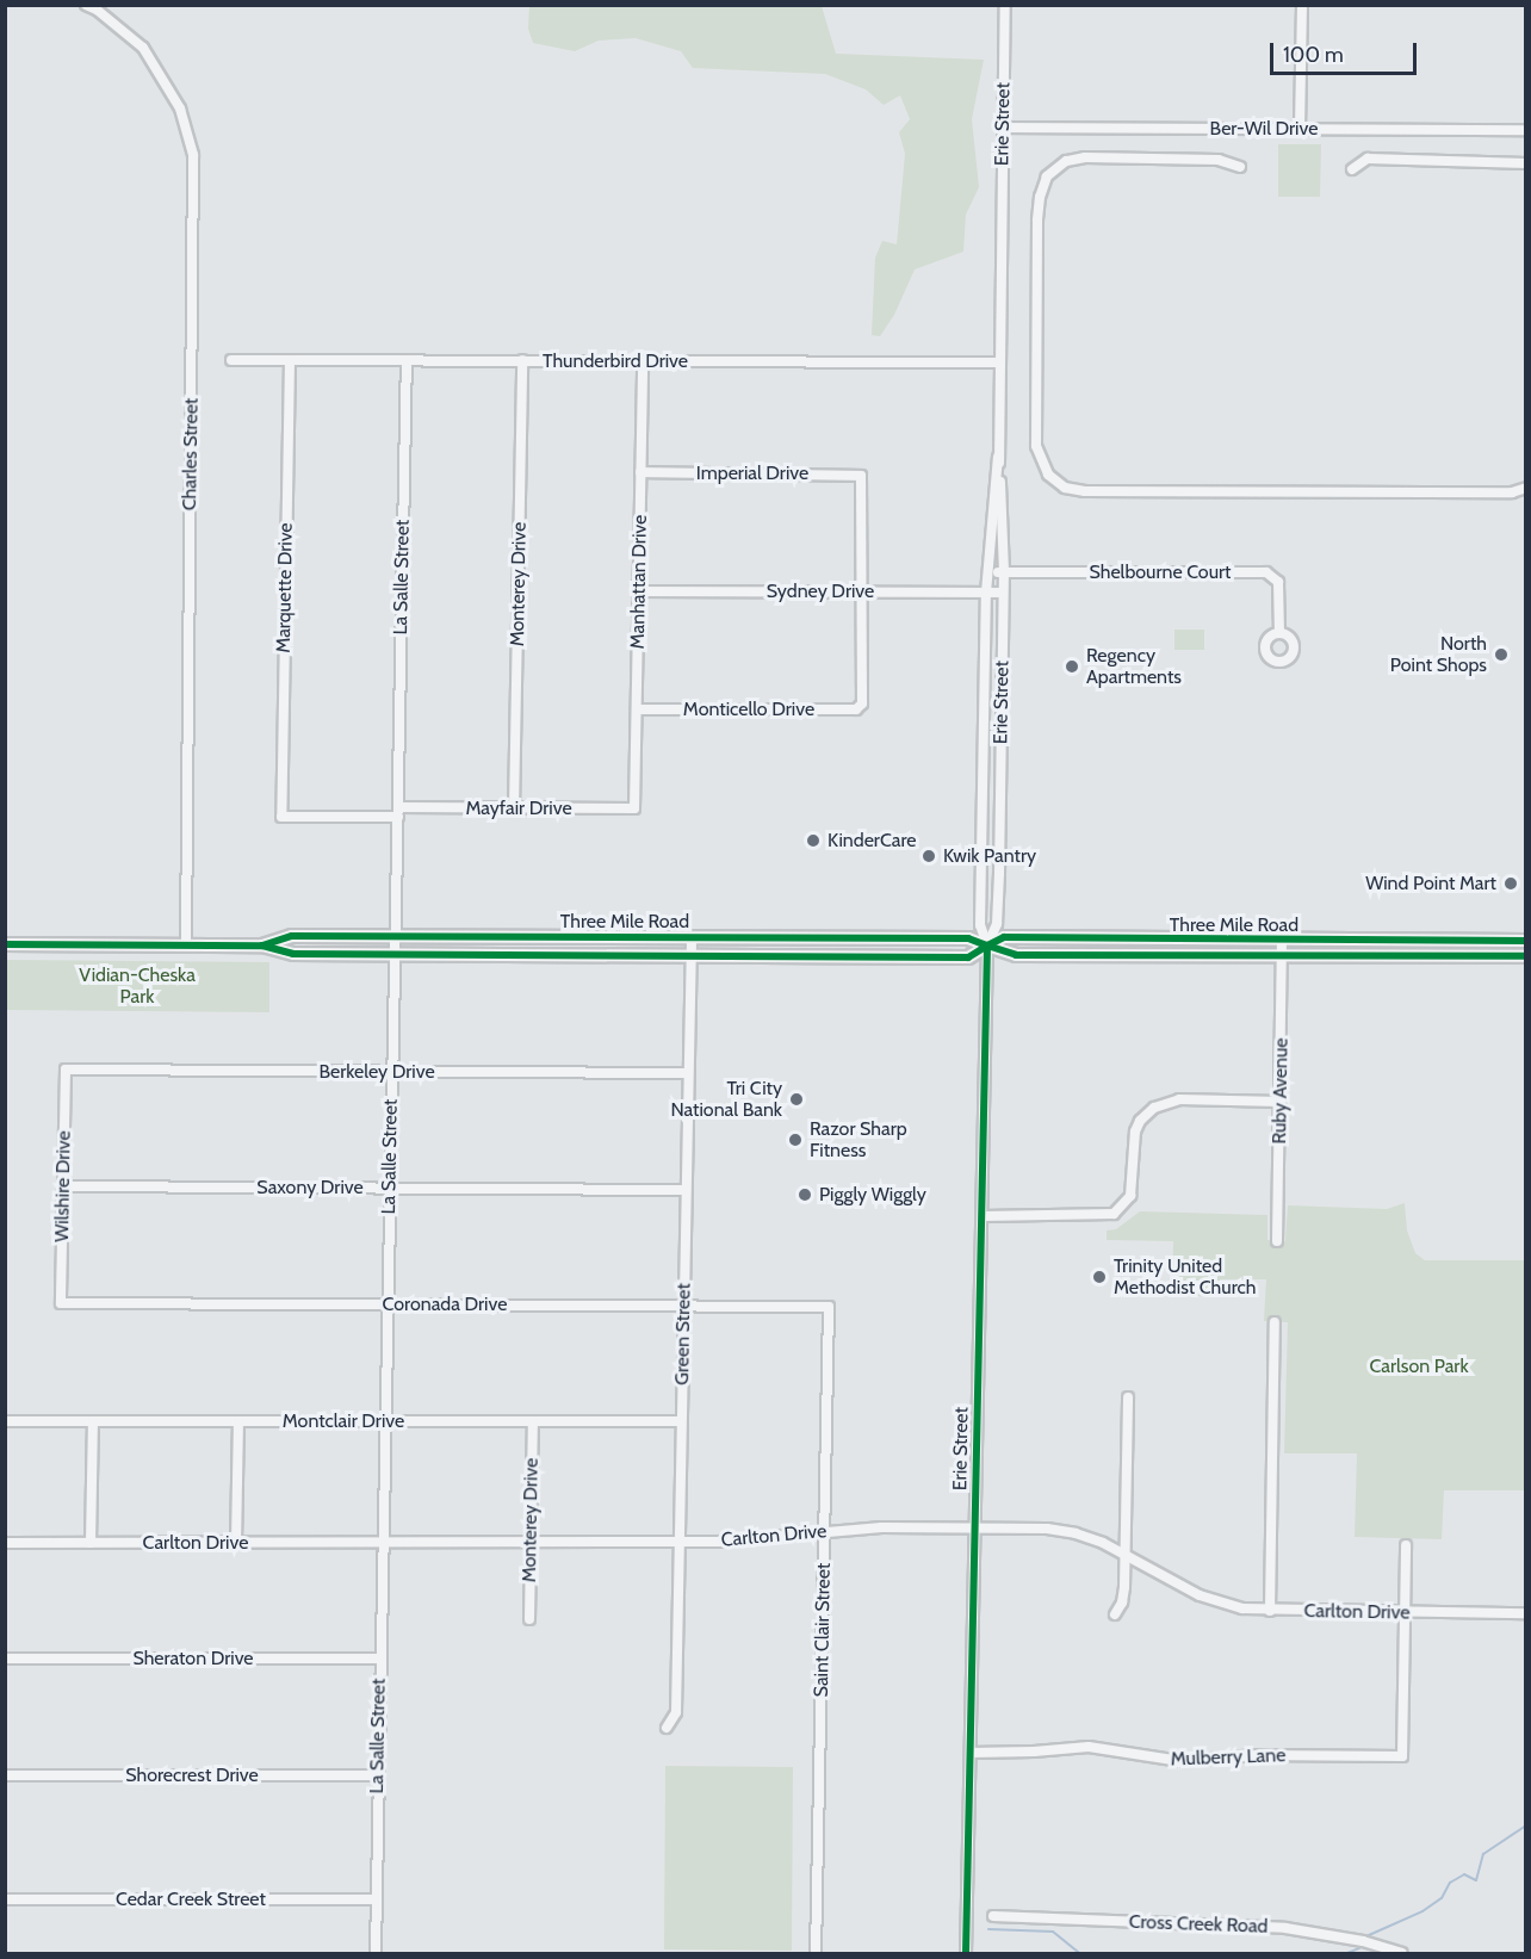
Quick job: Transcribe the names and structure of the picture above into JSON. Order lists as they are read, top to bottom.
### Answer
{
  "streets": {
    "street": [
      "Erie Street",
      "Ber-Wil Drive",
      "Thunderbird Drive",
      "Charles Street",
      "Imperial Drive",
      "Shelbourne Court",
      "La Salle Street",
      "Manhattan Drive",
      "Monterey Drive",
      "Marquette Drive",
      "Sydney Drive",
      "Monticello Drive",
      "Mayfair Drive",
      "Three Mile Road",
      "Berkeley Drive",
      "Ruby Avenue",
      "Wilshire Drive",
      "Saxony Drive",
      "Coronada Drive",
      "Green Street",
      "Montclair Drive",
      "Carlton Drive",
      "Saint Clair Street",
      "Sheraton Drive",
      "Mulberry Lane",
      "Shorecrest Drive",
      "Cedar Creek Street",
      "Cross Creek Road"
    ]
  },
  "crossings": [
    ["Erie Street", "Ber-Wil Drive"],
    ["Erie Street", "Thunderbird Drive"],
    ["Erie Street", "Shelbourne Court"],
    ["Erie Street", "Sydney Drive"],
    ["Erie Street", "Three Mile Road"],
    ["Erie Street", "Carlton Drive"],
    ["Erie Street", "Mulberry Lane"],
    ["Thunderbird Drive", "La Salle Street"],
    ["Thunderbird Drive", "Manhattan Drive"],
    ["Thunderbird Drive", "Monterey Drive"],
    ["Thunderbird Drive", "Marquette Drive"],
    ["Charles Street", "Three Mile Road"],
    ["Imperial Drive", "Manhattan Drive"],
    ["Imperial Drive", "Sydney Drive"],
    ["Imperial Drive", "Monticello Drive"],
    ["La Salle Street", "Mayfair Drive"],
    ["La Salle Street", "Three Mile Road"],
    ["La Salle Street", "Berkeley Drive"],
    ["La Salle Street", "Saxony Drive"],
    ["La Salle Street", "Coronada Drive"],
    ["La Salle Street", "Montclair Drive"],
    ["La Salle Street", "Carlton Drive"],
    ["La Salle Street", "Sheraton Drive"],
    ["La Salle Street", "Shorecrest Drive"],
    ["La Salle Street", "Cedar Creek Street"],
    ["Manhattan Drive", "Sydney Drive"],
    ["Manhattan Drive", "Monticello Drive"],
    ["Manhattan Drive", "Mayfair Drive"],
    ["Monterey Drive", "Mayfair Drive"],
    ["Monterey Drive", "Montclair Drive"],
    ["Monterey Drive", "Carlton Drive"],
    ["Marquette Drive", "Mayfair Drive"],
    ["Sydney Drive", "Monticello Drive"],
    ["Three Mile Road", "Ruby Avenue"],
    ["Three Mile Road", "Green Street"],
    ["Berkeley Drive", "Wilshire Drive"],
    ["Berkeley Drive", "Green Street"],
    ["Wilshire Drive", "Saxony Drive"],
    ["Wilshire Drive", "Coronada Drive"],
    ["Saxony Drive", "Green Street"],
    ["Coronada Drive", "Green Street"],
    ["Coronada Drive", "Saint Clair Street"],
    ["Green Street", "Montclair Drive"],
    ["Green Street", "Carlton Drive"],
    ["Carlton Drive", "Saint Clair Street"],
    ["Carlton Drive", "Mulberry Lane"]
  ],
  "parks": ["Vidian-Cheska Park", "Carlson Park"],
  "places": [
    "North Point Shops",
    "Regency Apartments",
    "KinderCare",
    "Kwik Pantry",
    "Wind Point Mart",
    "Tri City National Bank",
    "Razor Sharp Fitness",
    "Piggly Wiggly",
    "Trinity United Methodist Church"
  ],
  "scale_bar": "100 m"
}
